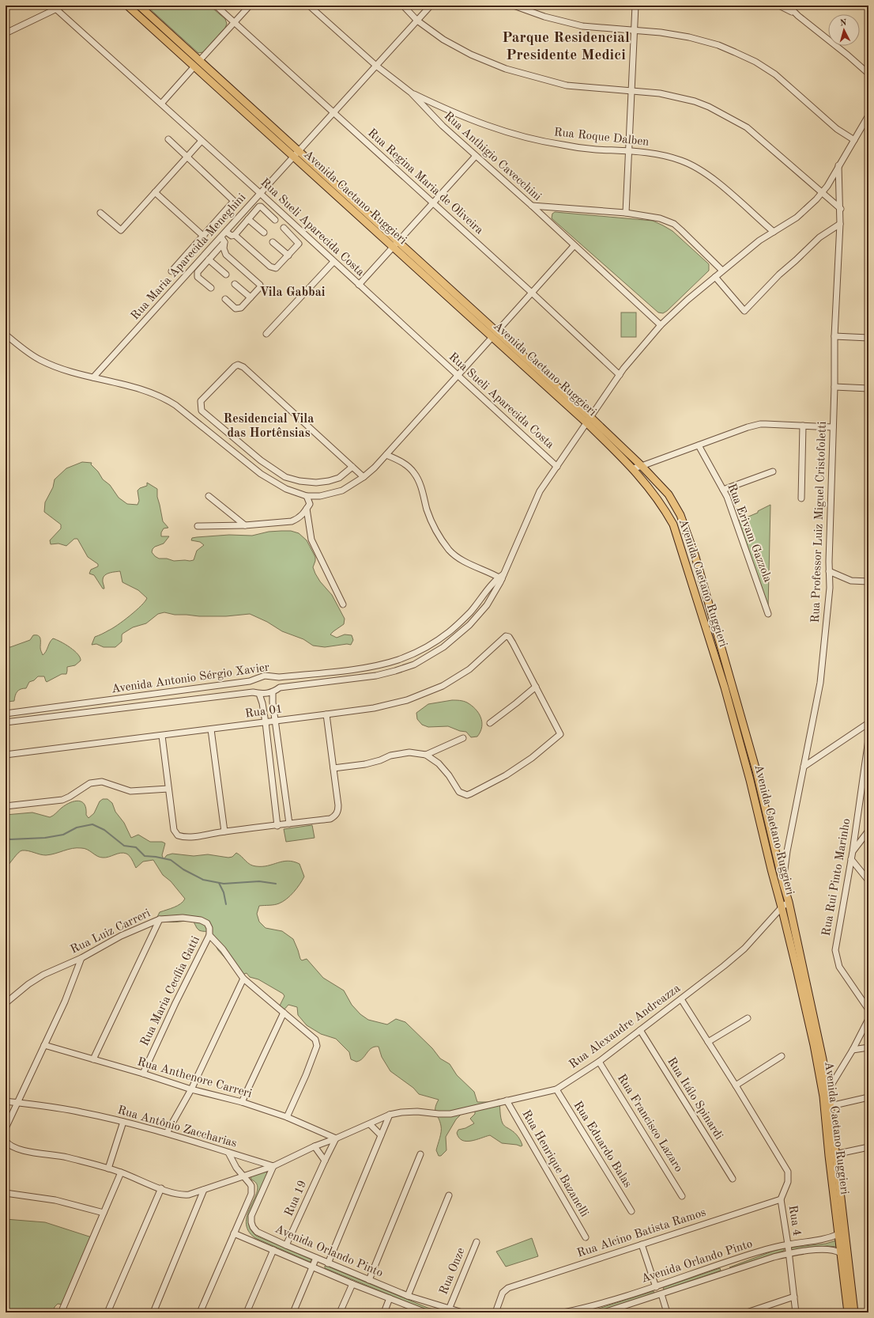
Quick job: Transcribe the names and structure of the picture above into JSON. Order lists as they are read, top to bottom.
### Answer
{
  "streets": {
    "main road": ["Avenida Caetano Ruggieri"],
    "street": [
      "Rua Roque Dalben",
      "Rua Anthigio Cavecchini",
      "Rua Regina Maria de Oliveira",
      "Rua Sueli Aparecida Costa",
      "Rua Maria Aparecida Meneghini",
      "Rua Professor Luiz Miguel Cristofoletti",
      "Rua Erivam Gazzola",
      "Avenida Antonio Sérgio Xavier",
      "Rua 01",
      "Rua Rui Pinto Marinho",
      "Rua Luiz Carreri",
      "Rua Maria Cecília Gatti",
      "Rua Alexandre Andreazza",
      "Rua Anthenore Carreri",
      "Rua Itálo Spinardi",
      "Rua Francisco Lazaro",
      "Rua Antônio Zaccharias",
      "Rua Eduardo Balas",
      "Rua Henrique Bazanelli",
      "Rua 19",
      "Rua 4",
      "Rua Alcino Batista Ramos",
      "Avenida Orlando Pinto",
      "Rua Onze"
    ]
  },
  "crossings": [
    ["Rua Roque Dalben", "Rua Anthigio Cavecchini"],
    ["Rua Anthigio Cavecchini", "Rua Maria Aparecida Meneghini"],
    ["Rua Regina Maria de Oliveira", "Rua Maria Aparecida Meneghini"],
    ["Avenida Caetano Ruggieri", "Rua Maria Aparecida Meneghini"],
    ["Avenida Caetano Ruggieri", "Rua Professor Luiz Miguel Cristofoletti"],
    ["Avenida Caetano Ruggieri", "Rua Alexandre Andreazza"],
    ["Avenida Caetano Ruggieri", "Avenida Orlando Pinto"],
    ["Rua Sueli Aparecida Costa", "Rua Maria Aparecida Meneghini"],
    ["Rua Luiz Carreri", "Rua Maria Cecília Gatti"],
    ["Rua Luiz Carreri", "Rua Anthenore Carreri"],
    ["Rua Maria Cecília Gatti", "Rua Anthenore Carreri"],
    ["Rua Alexandre Andreazza", "Rua Anthenore Carreri"],
    ["Rua Alexandre Andreazza", "Rua Itálo Spinardi"],
    ["Rua Alexandre Andreazza", "Rua Francisco Lazaro"],
    ["Rua Alexandre Andreazza", "Rua Eduardo Balas"],
    ["Rua Alexandre Andreazza", "Rua Henrique Bazanelli"],
    ["Rua Alexandre Andreazza", "Rua 19"],
    ["Rua Anthenore Carreri", "Rua 19"],
    ["Rua Antônio Zaccharias", "Avenida Orlando Pinto"],
    ["Rua 19", "Avenida Orlando Pinto"],
    ["Rua 4", "Rua Alcino Batista Ramos"],
    ["Rua 4", "Avenida Orlando Pinto"],
    ["Avenida Orlando Pinto", "Rua Onze"]
  ],
  "districts": ["Parque Residencial Presidente Medici", "Vila Gabbai", "Residencial Vila das Hortênsias"],
  "north": "top"
}
